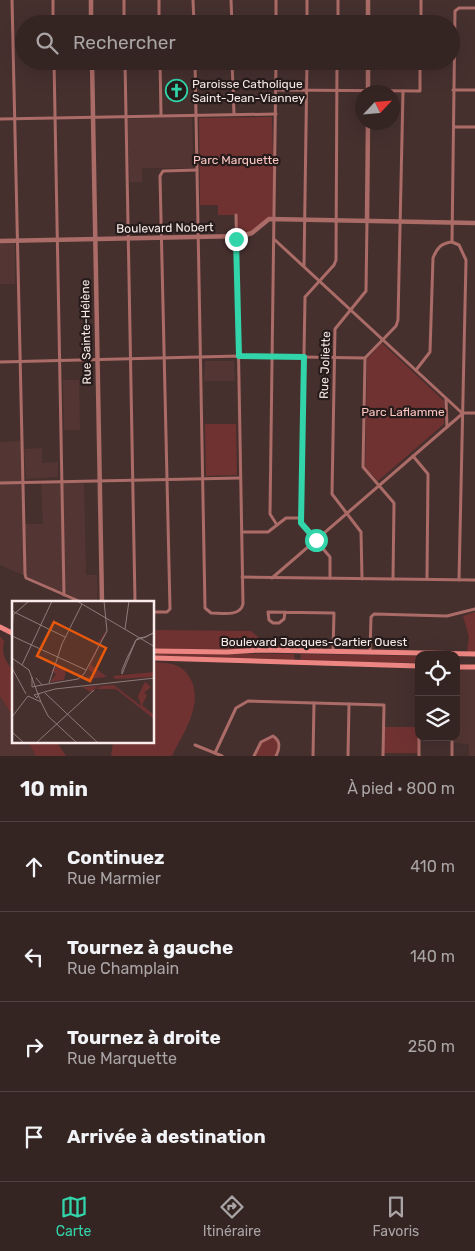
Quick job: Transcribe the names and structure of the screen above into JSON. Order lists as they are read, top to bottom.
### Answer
{
  "streets": {
    "main road": ["Boulevard Jacques-Cartier Ouest"],
    "street": ["Boulevard Nobert", "Rue Sainte-Hélène", "Rue Joliette"]
  },
  "crossings": [
    ["Boulevard Nobert", "Rue Sainte-Hélène"],
    ["Boulevard Nobert", "Rue Joliette"]
  ],
  "parks": ["Parc Marquette", "Parc Laflamme"],
  "places": {
    "church": ["Paroisse Catholique Saint-Jean-Vianney"]
  },
  "north": "top right",
  "page": {
    "search": "Rechercher",
    "heading": ["10 min", "À pied · 800 m"],
    "list": [
      ["Continuez", "Rue Marmier", "410 m"],
      ["Tournez à gauche", "Rue Champlain", "140 m"],
      ["Tournez à droite", "Rue Marquette", "250 m"],
      "Arrivée à destination"
    ],
    "nav": ["Carte", "Itinéraire", "Favoris"]
  }
}
